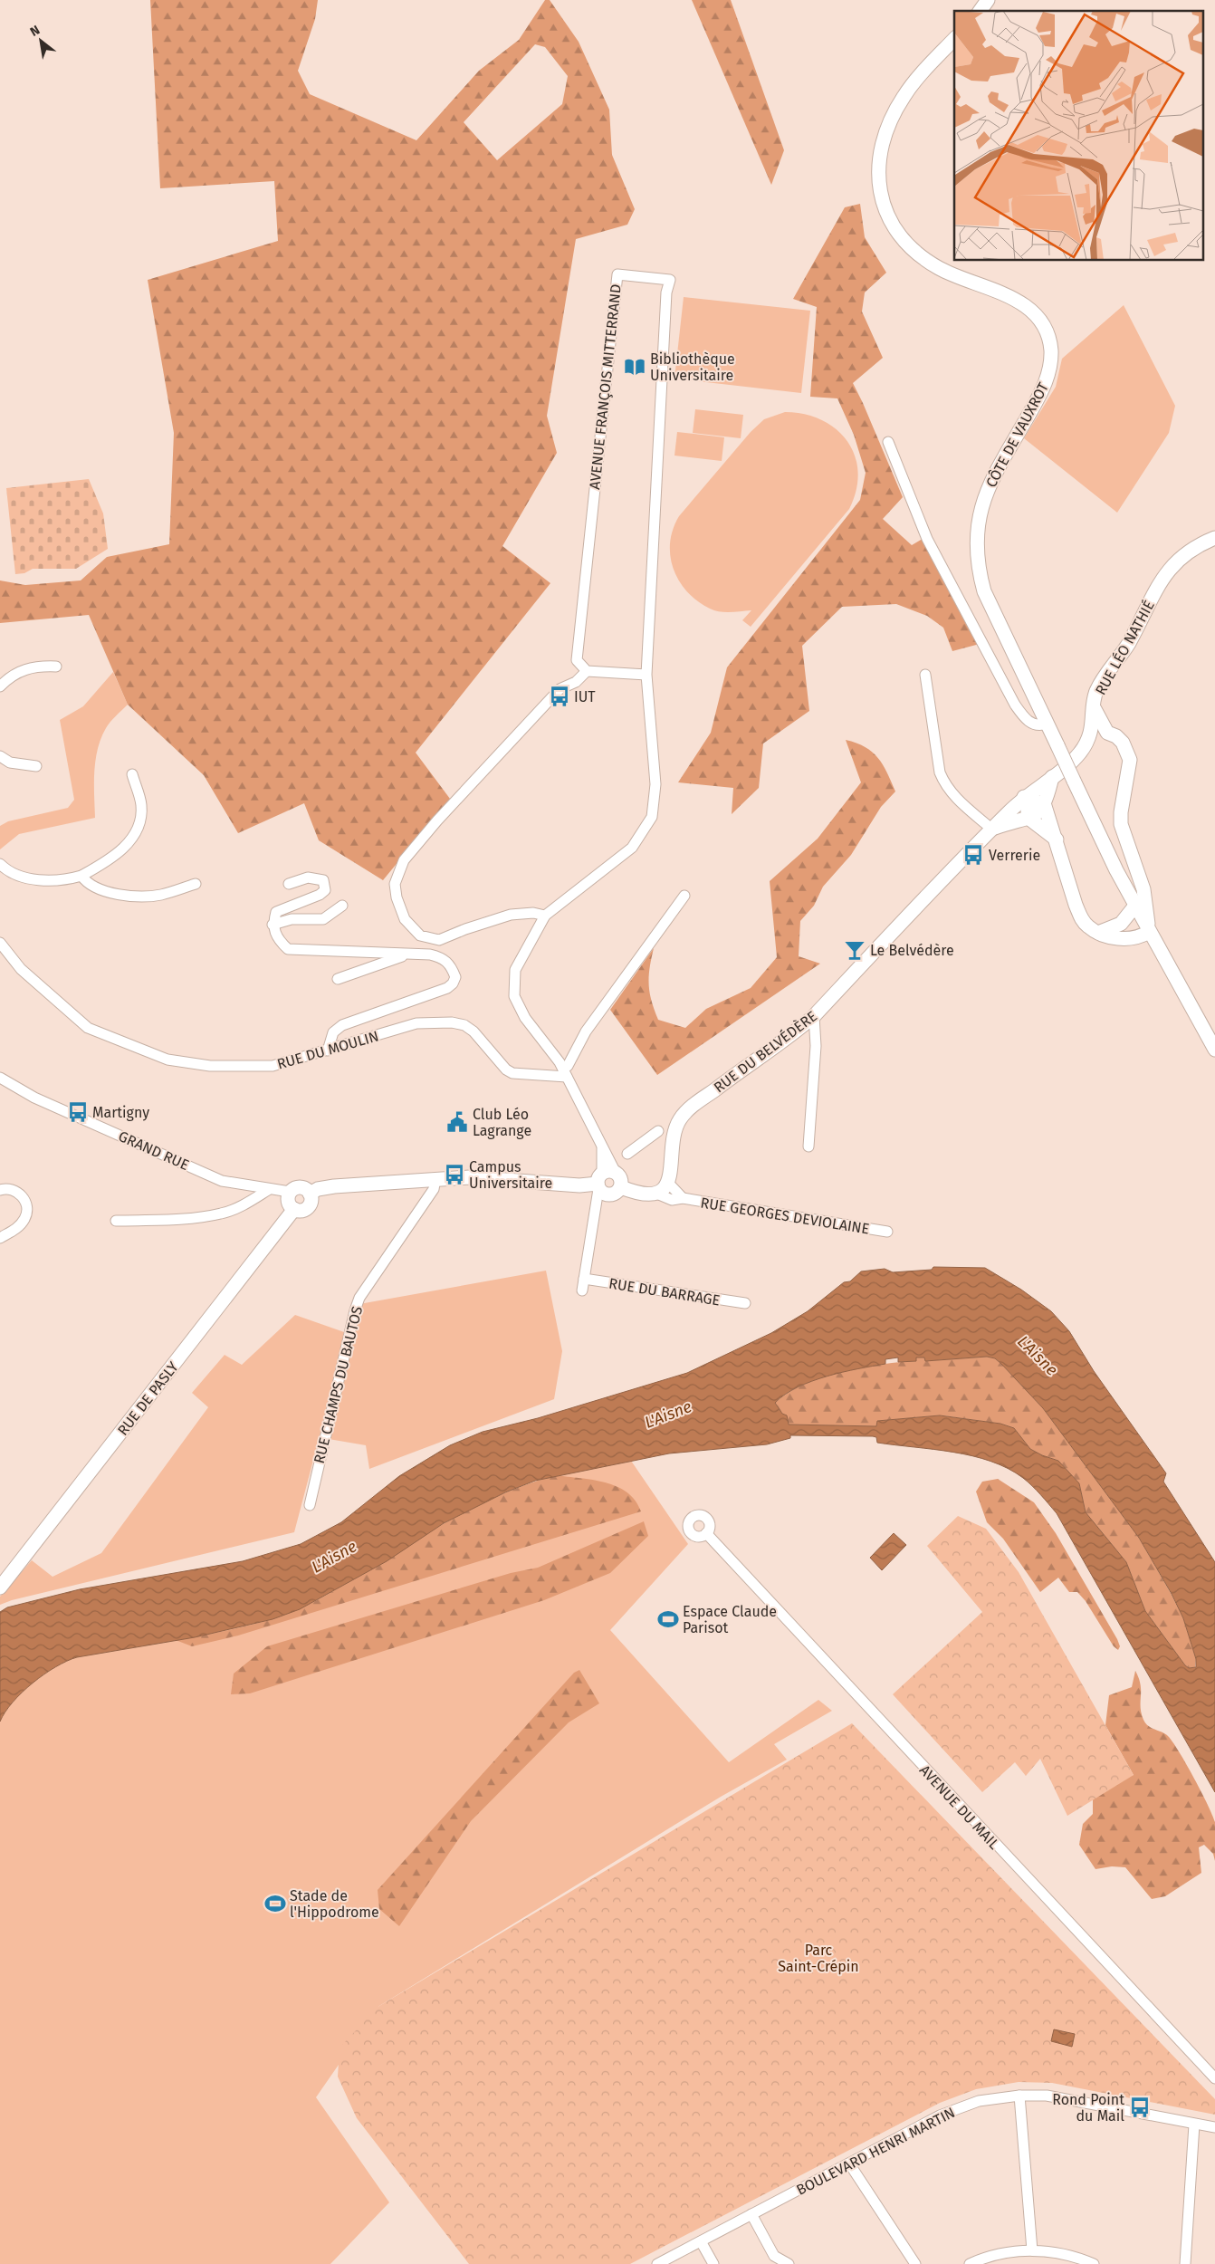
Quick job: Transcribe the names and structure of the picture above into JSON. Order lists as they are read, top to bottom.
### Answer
{
  "streets": {
    "main road": [
      "CÔTE DE VAUXROT",
      "RUE LÉO NATHIÉ",
      "RUE DU BELVÉDÈRE",
      "RUE GEORGES DEVIOLAINE",
      "RUE DE PASLY"
    ],
    "street": [
      "AVENUE FRANÇOIS MITTERRAND",
      "RUE DU MOULIN",
      "GRAND RUE",
      "RUE DU BARRAGE",
      "RUE CHAMPS DU BAUTOS",
      "AVENUE DU MAIL",
      "BOULEVARD HENRI MARTIN"
    ]
  },
  "crossings": [
    ["AVENUE FRANÇOIS MITTERRAND", "RUE DU MOULIN"],
    ["CÔTE DE VAUXROT", "RUE LÉO NATHIÉ"],
    ["RUE DU BELVÉDÈRE", "RUE GEORGES DEVIOLAINE"],
    ["GRAND RUE", "RUE DE PASLY"]
  ],
  "water": ["L'Aisne"],
  "parks": ["Parc Saint-Crépin"],
  "places": {
    "library": ["Bibliothèque Universitaire"],
    "bus stop": [
      "IUT",
      "Verrerie",
      "Martigny",
      "Campus Universitaire",
      "Rond Point du Mail"
    ],
    "bar": ["Le Belvédère"],
    "public building": ["Club Léo Lagrange"],
    "sports": ["Espace Claude Parisot", "Stade de l'Hippodrome"]
  },
  "north": "top left"
}
